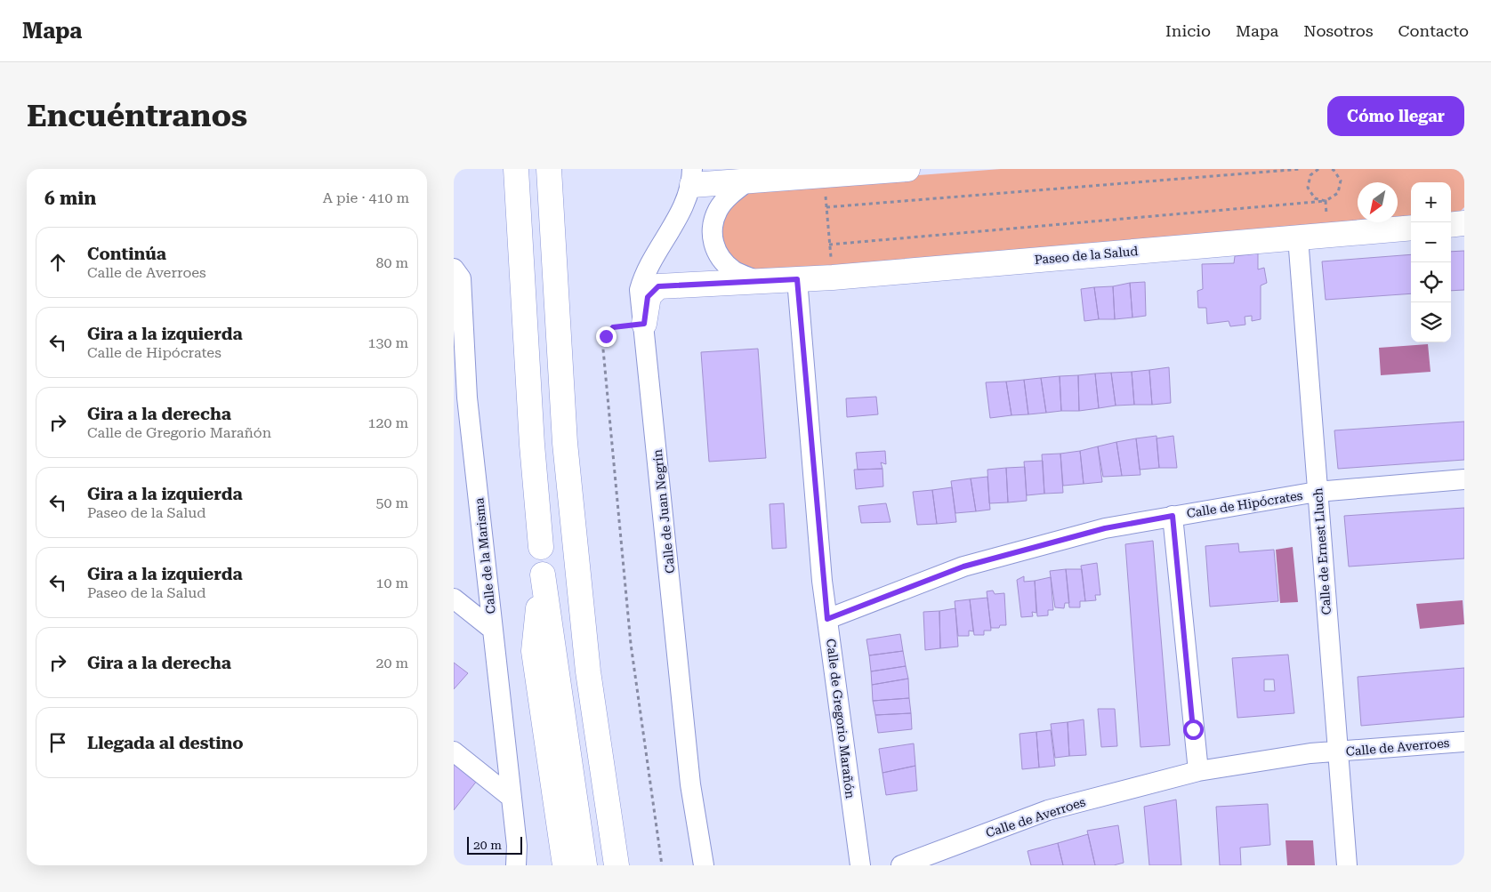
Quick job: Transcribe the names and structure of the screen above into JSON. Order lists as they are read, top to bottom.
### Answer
{
  "streets": {
    "main road": ["Paseo de la Salud"],
    "street": [
      "Calle de Hipócrates",
      "Calle de Juan Negrín",
      "Calle de Ernest Lluch",
      "Calle de la Marisma",
      "Calle de Gregorio Marañón",
      "Calle de Averroes"
    ]
  },
  "crossings": [
    ["Paseo de la Salud", "Calle de Juan Negrín"],
    ["Paseo de la Salud", "Calle de Ernest Lluch"],
    ["Paseo de la Salud", "Calle de Gregorio Marañón"],
    ["Calle de Hipócrates", "Calle de Ernest Lluch"],
    ["Calle de Hipócrates", "Calle de Gregorio Marañón"],
    ["Calle de Ernest Lluch", "Calle de Averroes"]
  ],
  "scale_bar": "20 m",
  "north": "bottom left",
  "page": {
    "header": "Mapa",
    "nav": [
      "Inicio",
      "Mapa",
      "Nosotros",
      "Contacto"
    ],
    "buttons": "Cómo llegar",
    "title": "Encuéntranos",
    "heading": ["6 min", "A pie · 410 m"],
    "map_buttons": ["+", "−"],
    "list": [
      ["Continúa", "Calle de Averroes", "80 m"],
      ["Gira a la izquierda", "Calle de Hipócrates", "130 m"],
      ["Gira a la derecha", "Calle de Gregorio Marañón", "120 m"],
      ["Gira a la izquierda", "Paseo de la Salud", "50 m"],
      ["Gira a la izquierda", "Paseo de la Salud", "10 m"],
      ["Gira a la derecha", "20 m"],
      "Llegada al destino"
    ],
    "scale": "20 m"
  }
}
